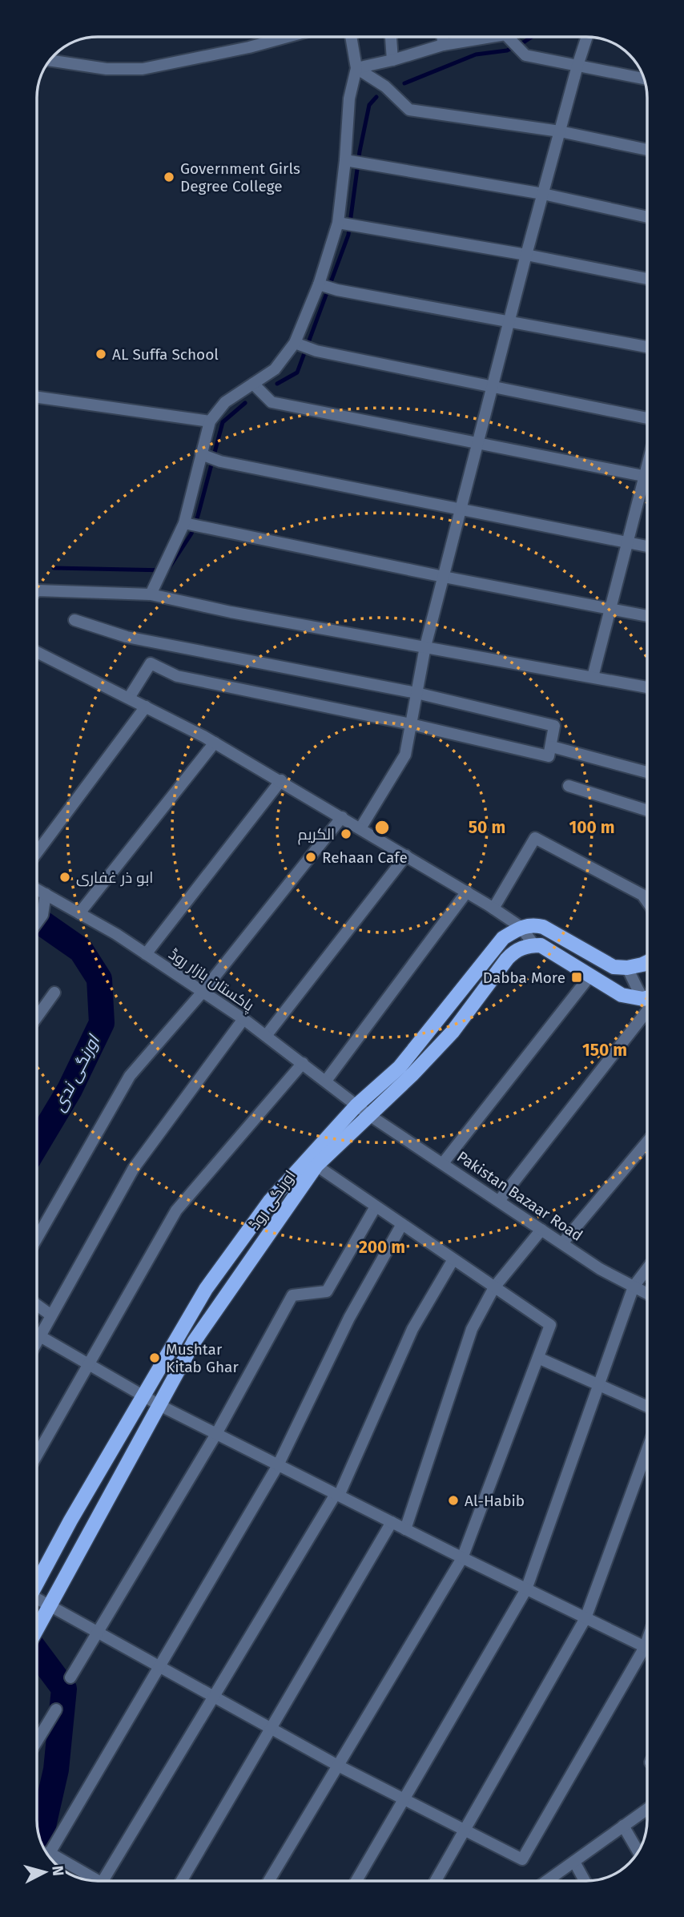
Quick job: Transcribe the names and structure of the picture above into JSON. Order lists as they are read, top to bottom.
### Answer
{
  "streets": {
    "main road": ["اورنگی روڈ"],
    "street": ["پاکستان بازار روڈ", "Pakistan Bazaar Road"]
  },
  "crossings": [
    ["پاکستان بازار روڈ", "Pakistan Bazaar Road"],
    ["پاکستان بازار روڈ", "اورنگی روڈ"],
    ["Pakistan Bazaar Road", "اورنگی روڈ"]
  ],
  "water": ["اورنگی ندی"],
  "places": {
    "other": [
      "Government Girls Degree College",
      "AL Suffa School",
      "الکریم",
      "Rehaan Cafe",
      "ابو ذر غفاری",
      "Mushtar Kitab Ghar",
      "Al-Habib"
    ],
    "transit": ["Dabba More"]
  },
  "north": "right",
  "rings": [
    "50 m",
    "100 m",
    "150 m",
    "200 m"
  ]
}
